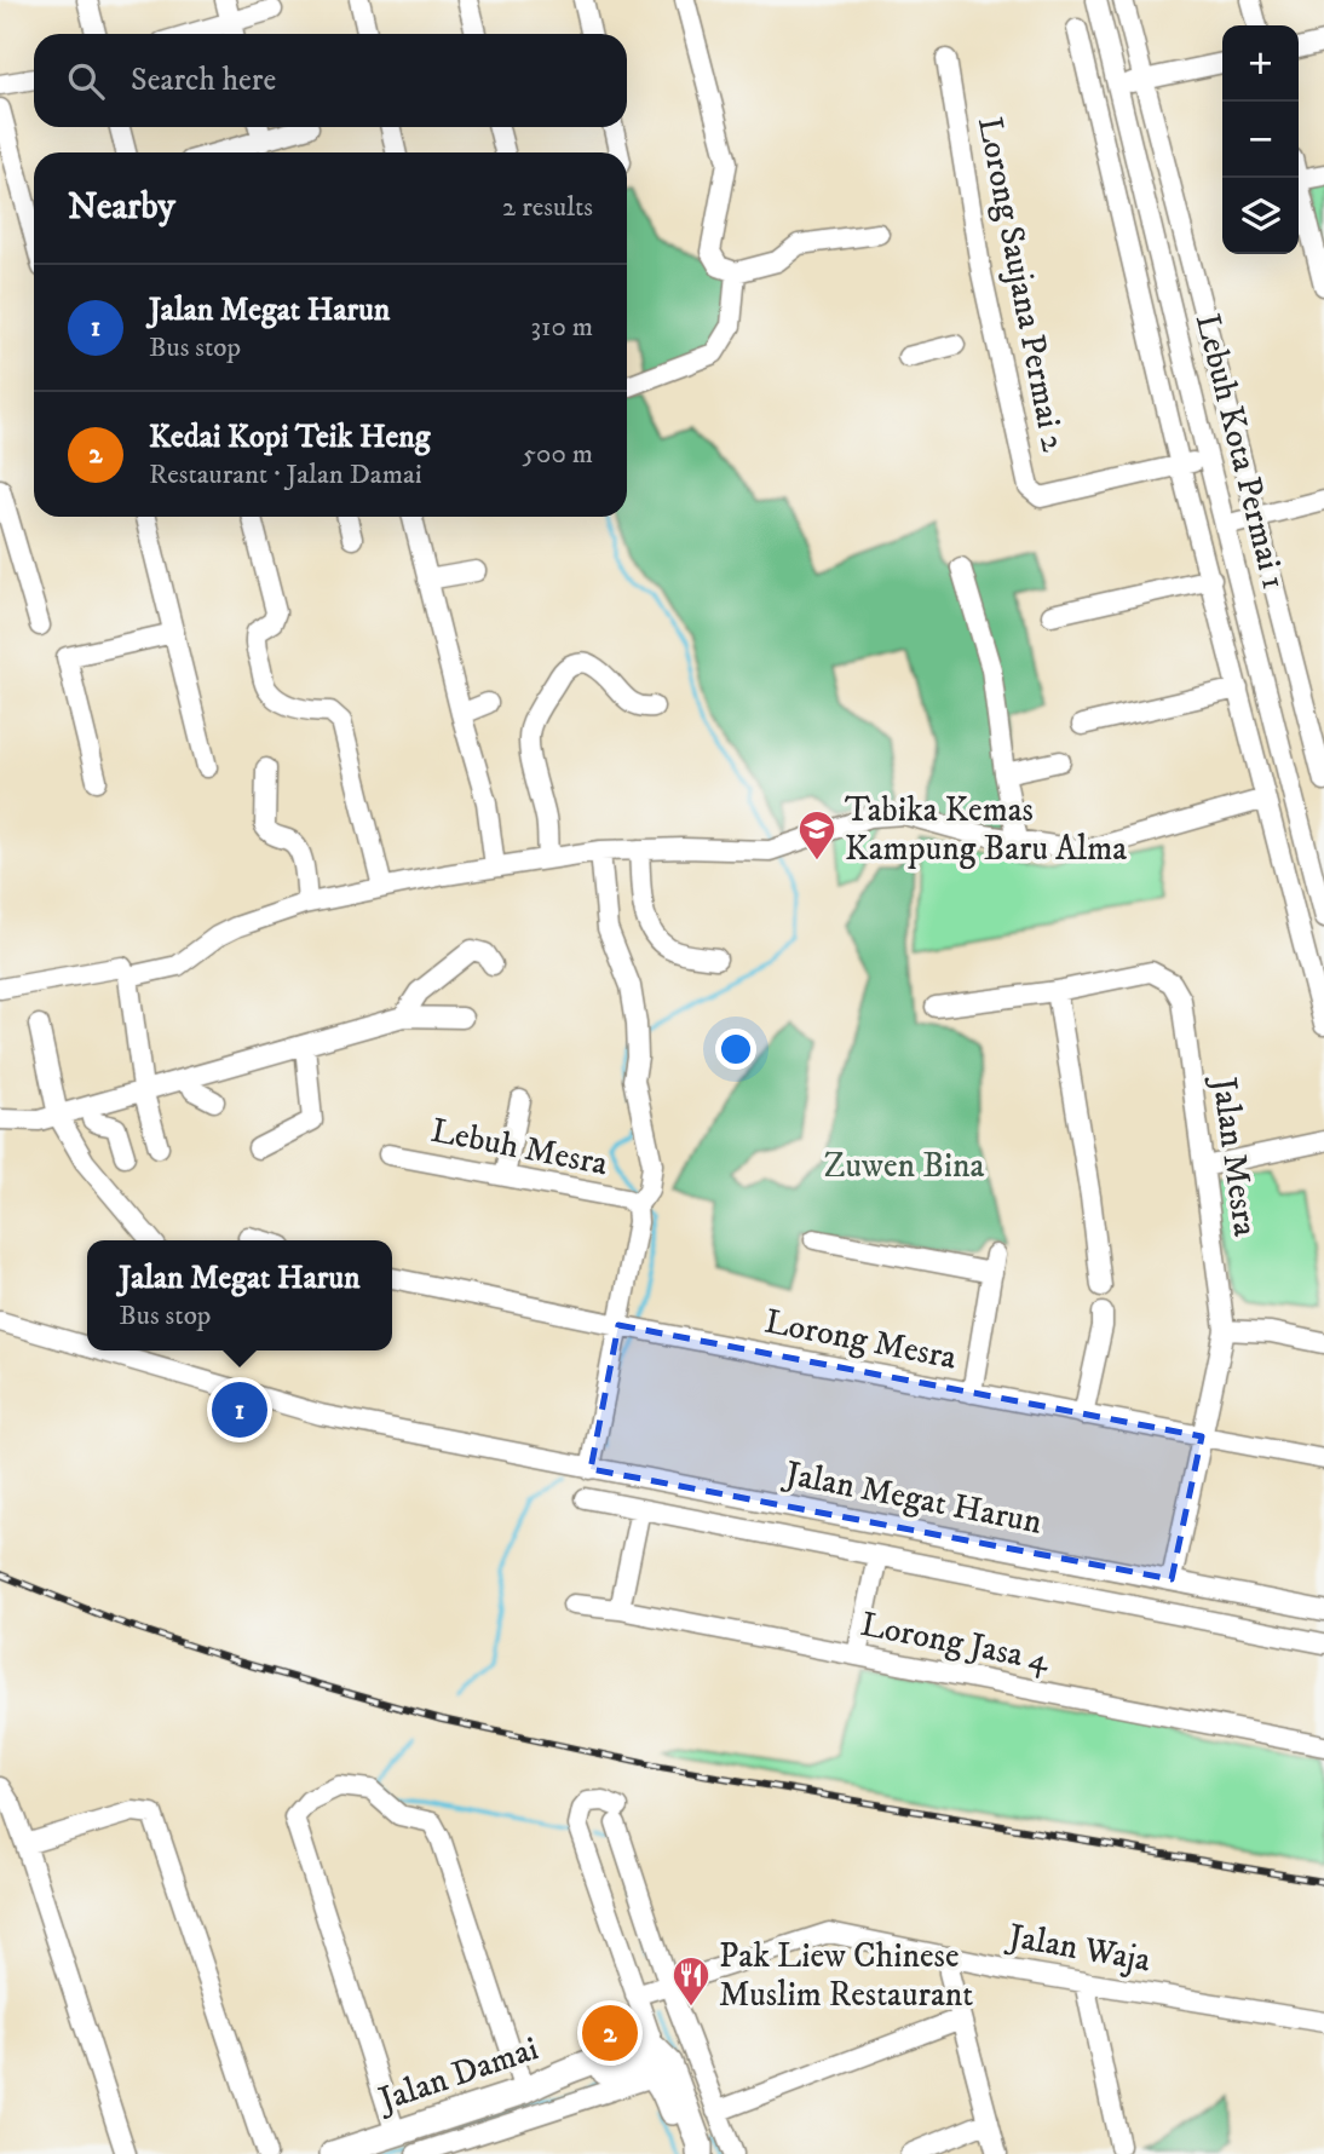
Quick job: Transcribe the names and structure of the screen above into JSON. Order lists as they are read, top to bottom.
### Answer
{
  "streets": {
    "main road": ["Jalan Damai"],
    "street": [
      "Lorong Saujana Permai 2",
      "Lebuh Kota Permai 1",
      "Lebuh Mesra",
      "Jalan Mesra",
      "Lorong Mesra",
      "Jalan Megat Harun",
      "Lorong Jasa 4",
      "Jalan Waja"
    ]
  },
  "crossings": [
    ["Lorong Saujana Permai 2", "Lebuh Kota Permai 1"],
    ["Jalan Mesra", "Lorong Mesra"],
    ["Jalan Mesra", "Jalan Megat Harun"]
  ],
  "parks": ["Zuwen Bina"],
  "places": {
    "school or university": ["Tabika Kemas Kampung Baru Alma"],
    "restaurant": ["Pak Liew Chinese Muslim Restaurant"]
  },
  "page": {
    "map_buttons": ["+", "−"],
    "search": "Search here",
    "heading": ["Nearby", "2 results"],
    "list": [
      {
        "mark": "1",
        "name": "Jalan Megat Harun",
        "note": "Bus stop",
        "value": "310 m"
      },
      {
        "mark": "2",
        "name": "Kedai Kopi Teik Heng",
        "note": "Restaurant · Jalan Damai",
        "value": "500 m"
      }
    ],
    "popup": ["Jalan Megat Harun", "Bus stop"],
    "pins": ["1", "2"]
  }
}
